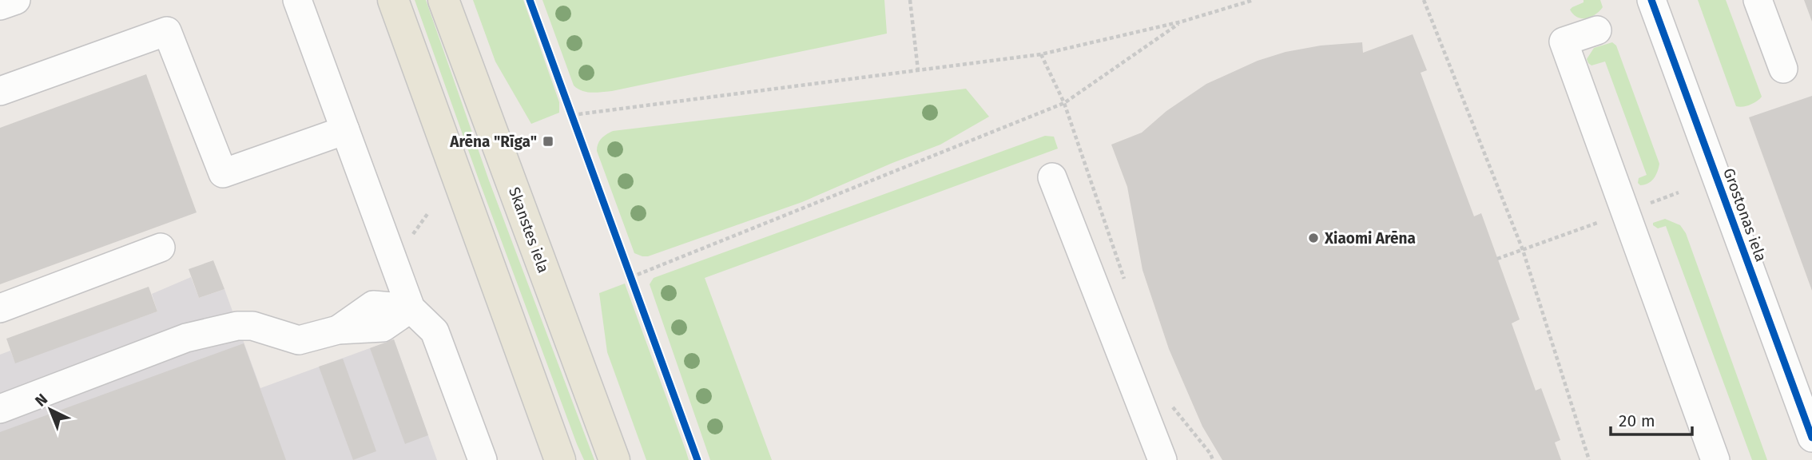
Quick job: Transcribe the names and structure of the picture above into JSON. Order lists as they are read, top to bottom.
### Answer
{
  "streets": {
    "main road": ["Skanstes iela"],
    "street": ["Grostonas iela"]
  },
  "places": {
    "transit": ["Arēna \"Rīga\""],
    "other": ["Xiaomi Arēna"]
  },
  "scale_bar": "20 m",
  "north": "top left"
}
